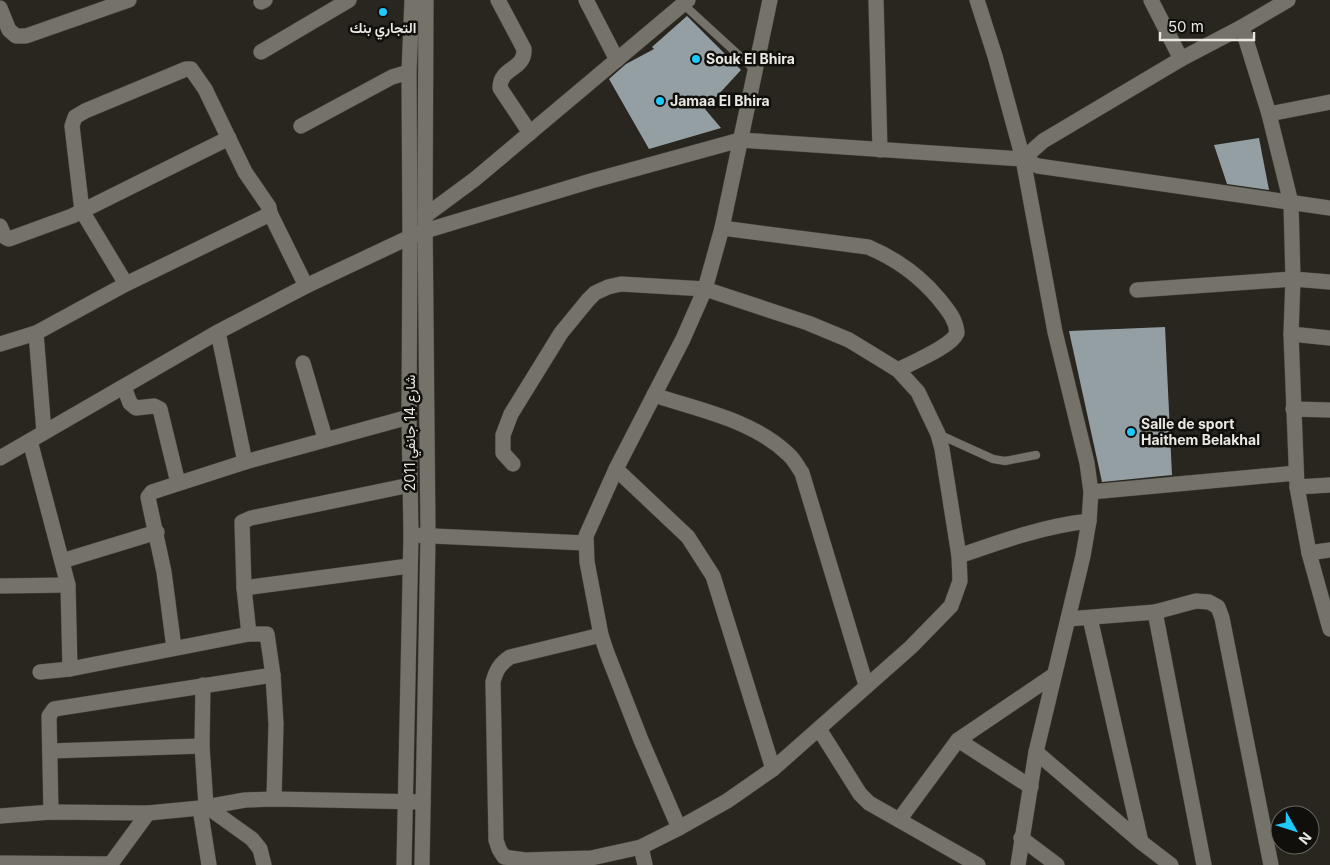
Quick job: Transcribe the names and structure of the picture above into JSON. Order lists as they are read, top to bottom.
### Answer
{
  "streets": {
    "street": ["شارع 14 جانفي 2011"]
  },
  "places": [
    "التجاري بنك",
    "Souk El Bhira",
    "Jamaa El Bhira",
    "Salle de sport Haithem Belakhal"
  ],
  "scale_bar": "50 m",
  "north": "bottom right"
}
